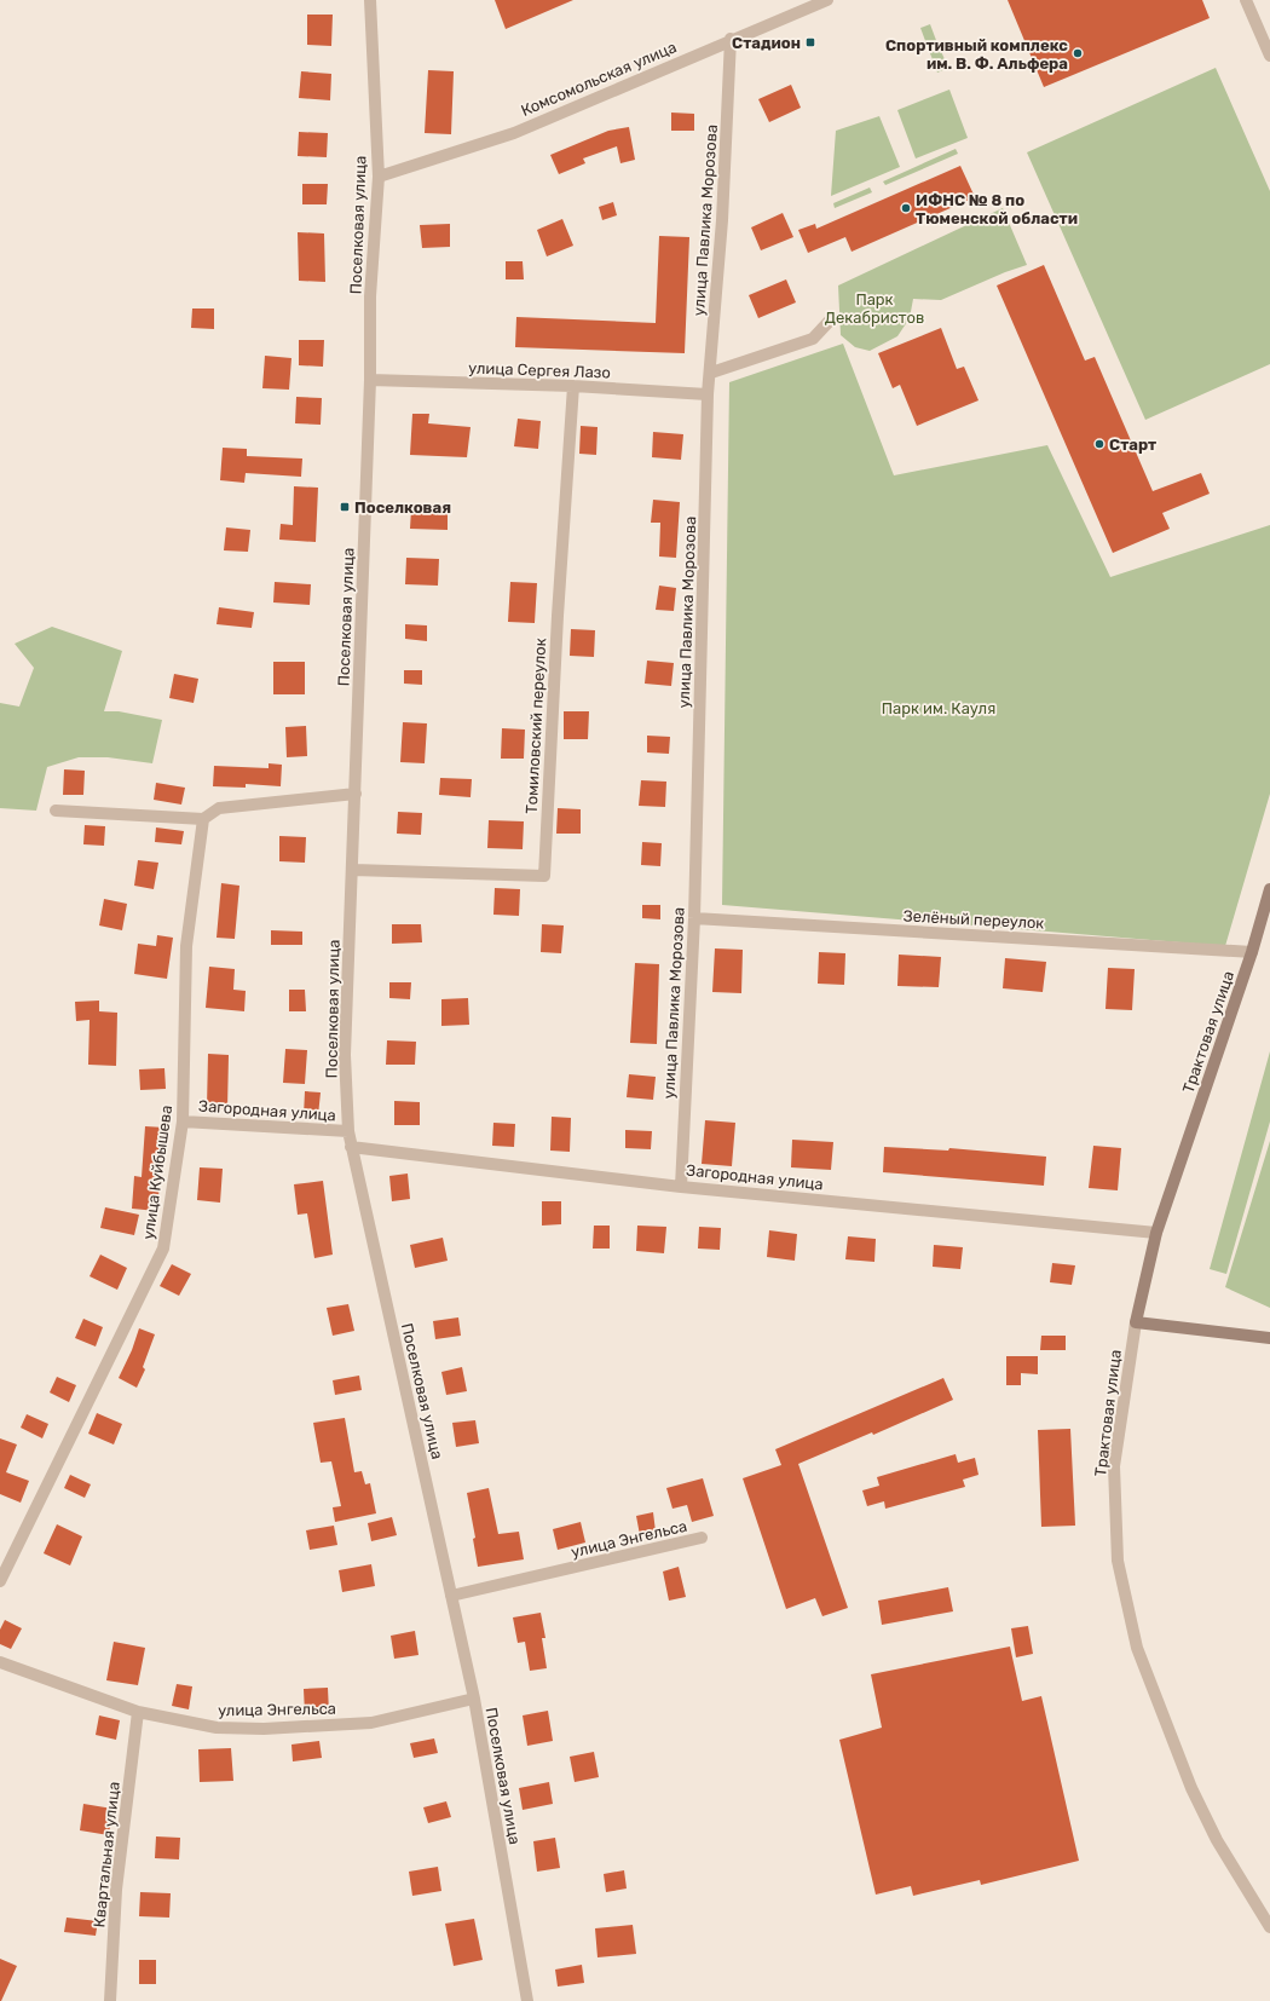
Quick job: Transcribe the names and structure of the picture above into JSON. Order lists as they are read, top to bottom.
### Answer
{
  "streets": {
    "street": [
      "Комсомольская улица",
      "улица Павлика Морозова",
      "Поселковая улица",
      "улица Сергея Лазо",
      "Томиловский переулок",
      "Зелёный переулок",
      "Трактовая улица",
      "Загородная улица",
      "улица Куйбышева",
      "улица Энгельса",
      "Квартальная улица"
    ]
  },
  "crossings": [
    ["Комсомольская улица", "улица Павлика Морозова"],
    ["Комсомольская улица", "Поселковая улица"],
    ["улица Павлика Морозова", "улица Сергея Лазо"],
    ["улица Павлика Морозова", "Зелёный переулок"],
    ["улица Павлика Морозова", "Загородная улица"],
    ["Поселковая улица", "улица Сергея Лазо"],
    ["Поселковая улица", "Томиловский переулок"],
    ["Поселковая улица", "Загородная улица"],
    ["Поселковая улица", "улица Энгельса"],
    ["улица Сергея Лазо", "Томиловский переулок"],
    ["Зелёный переулок", "Трактовая улица"],
    ["Трактовая улица", "Загородная улица"],
    ["Загородная улица", "улица Куйбышева"],
    ["улица Энгельса", "Квартальная улица"]
  ],
  "parks": ["Парк Декабристов", "Парк им. Кауля"],
  "places": {
    "transit": ["Стадион", "Поселковая"],
    "other": ["Спортивный комплекс им. В. Ф. Альфера", "ИФНС № 8 по Тюменской области", "Старт"]
  }
}
